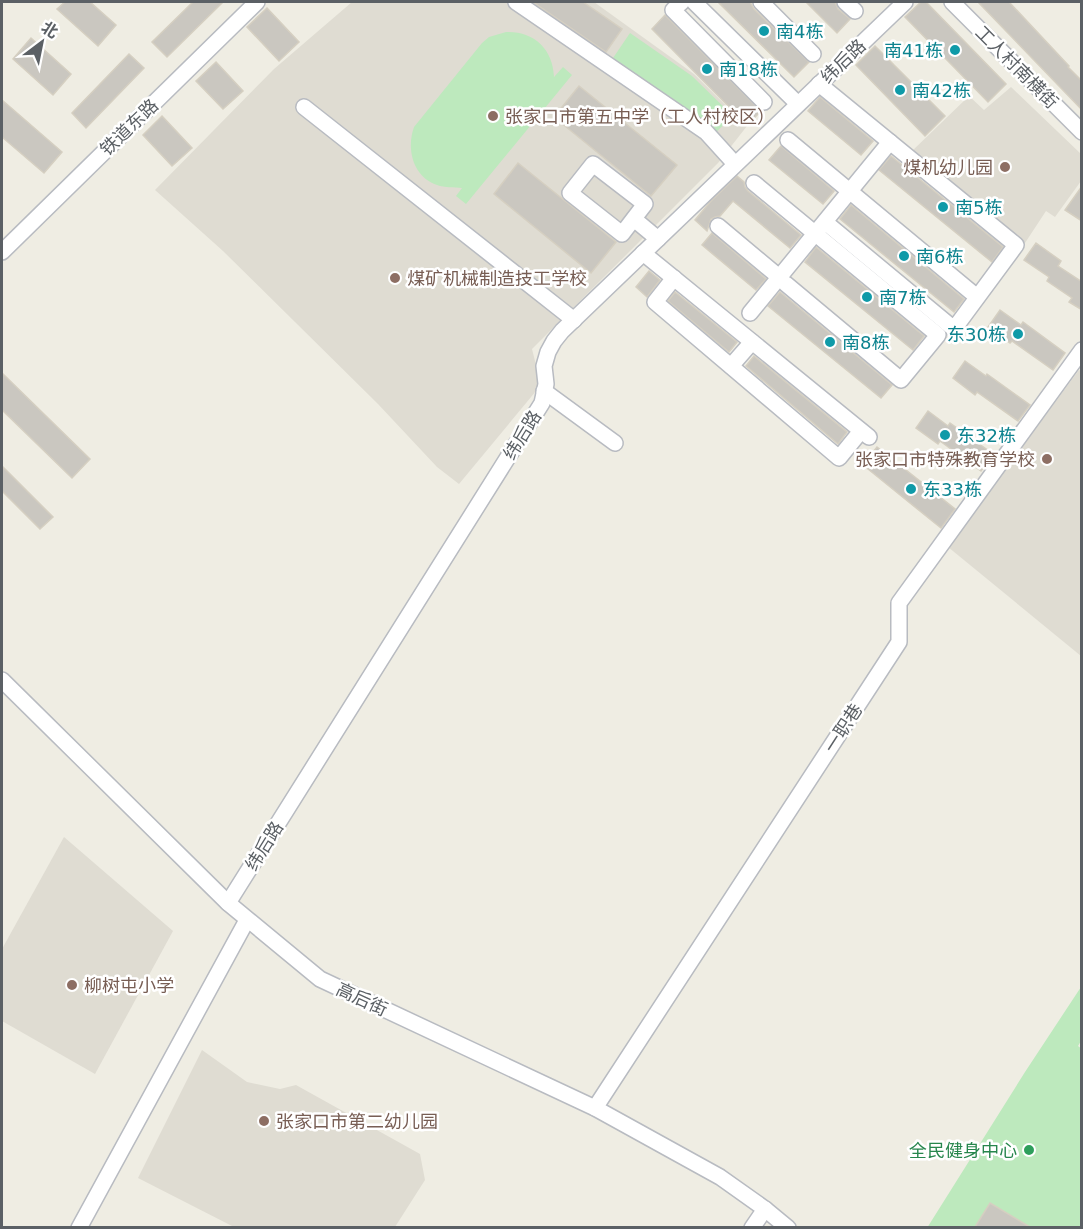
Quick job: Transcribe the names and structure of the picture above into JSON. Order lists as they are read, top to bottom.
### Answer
{
  "streets": {
    "street": [
      "纬后路",
      "工人村南横街",
      "铁道东路",
      "一职巷",
      "高后街"
    ]
  },
  "crossings": [
    ["纬后路", "高后街"],
    ["一职巷", "高后街"]
  ],
  "places": [
    "南4栋",
    "南41栋",
    "南18栋",
    "南42栋",
    "张家口市第五中学（工人村校区）",
    "煤机幼儿园",
    "南5栋",
    "南6栋",
    "煤矿机械制造技工学校",
    "南7栋",
    "东30栋",
    "南8栋",
    "东32栋",
    "张家口市特殊教育学校",
    "东33栋",
    "柳树屯小学",
    "张家口市第二幼儿园",
    "全民健身中心"
  ],
  "north": "top right"
}
